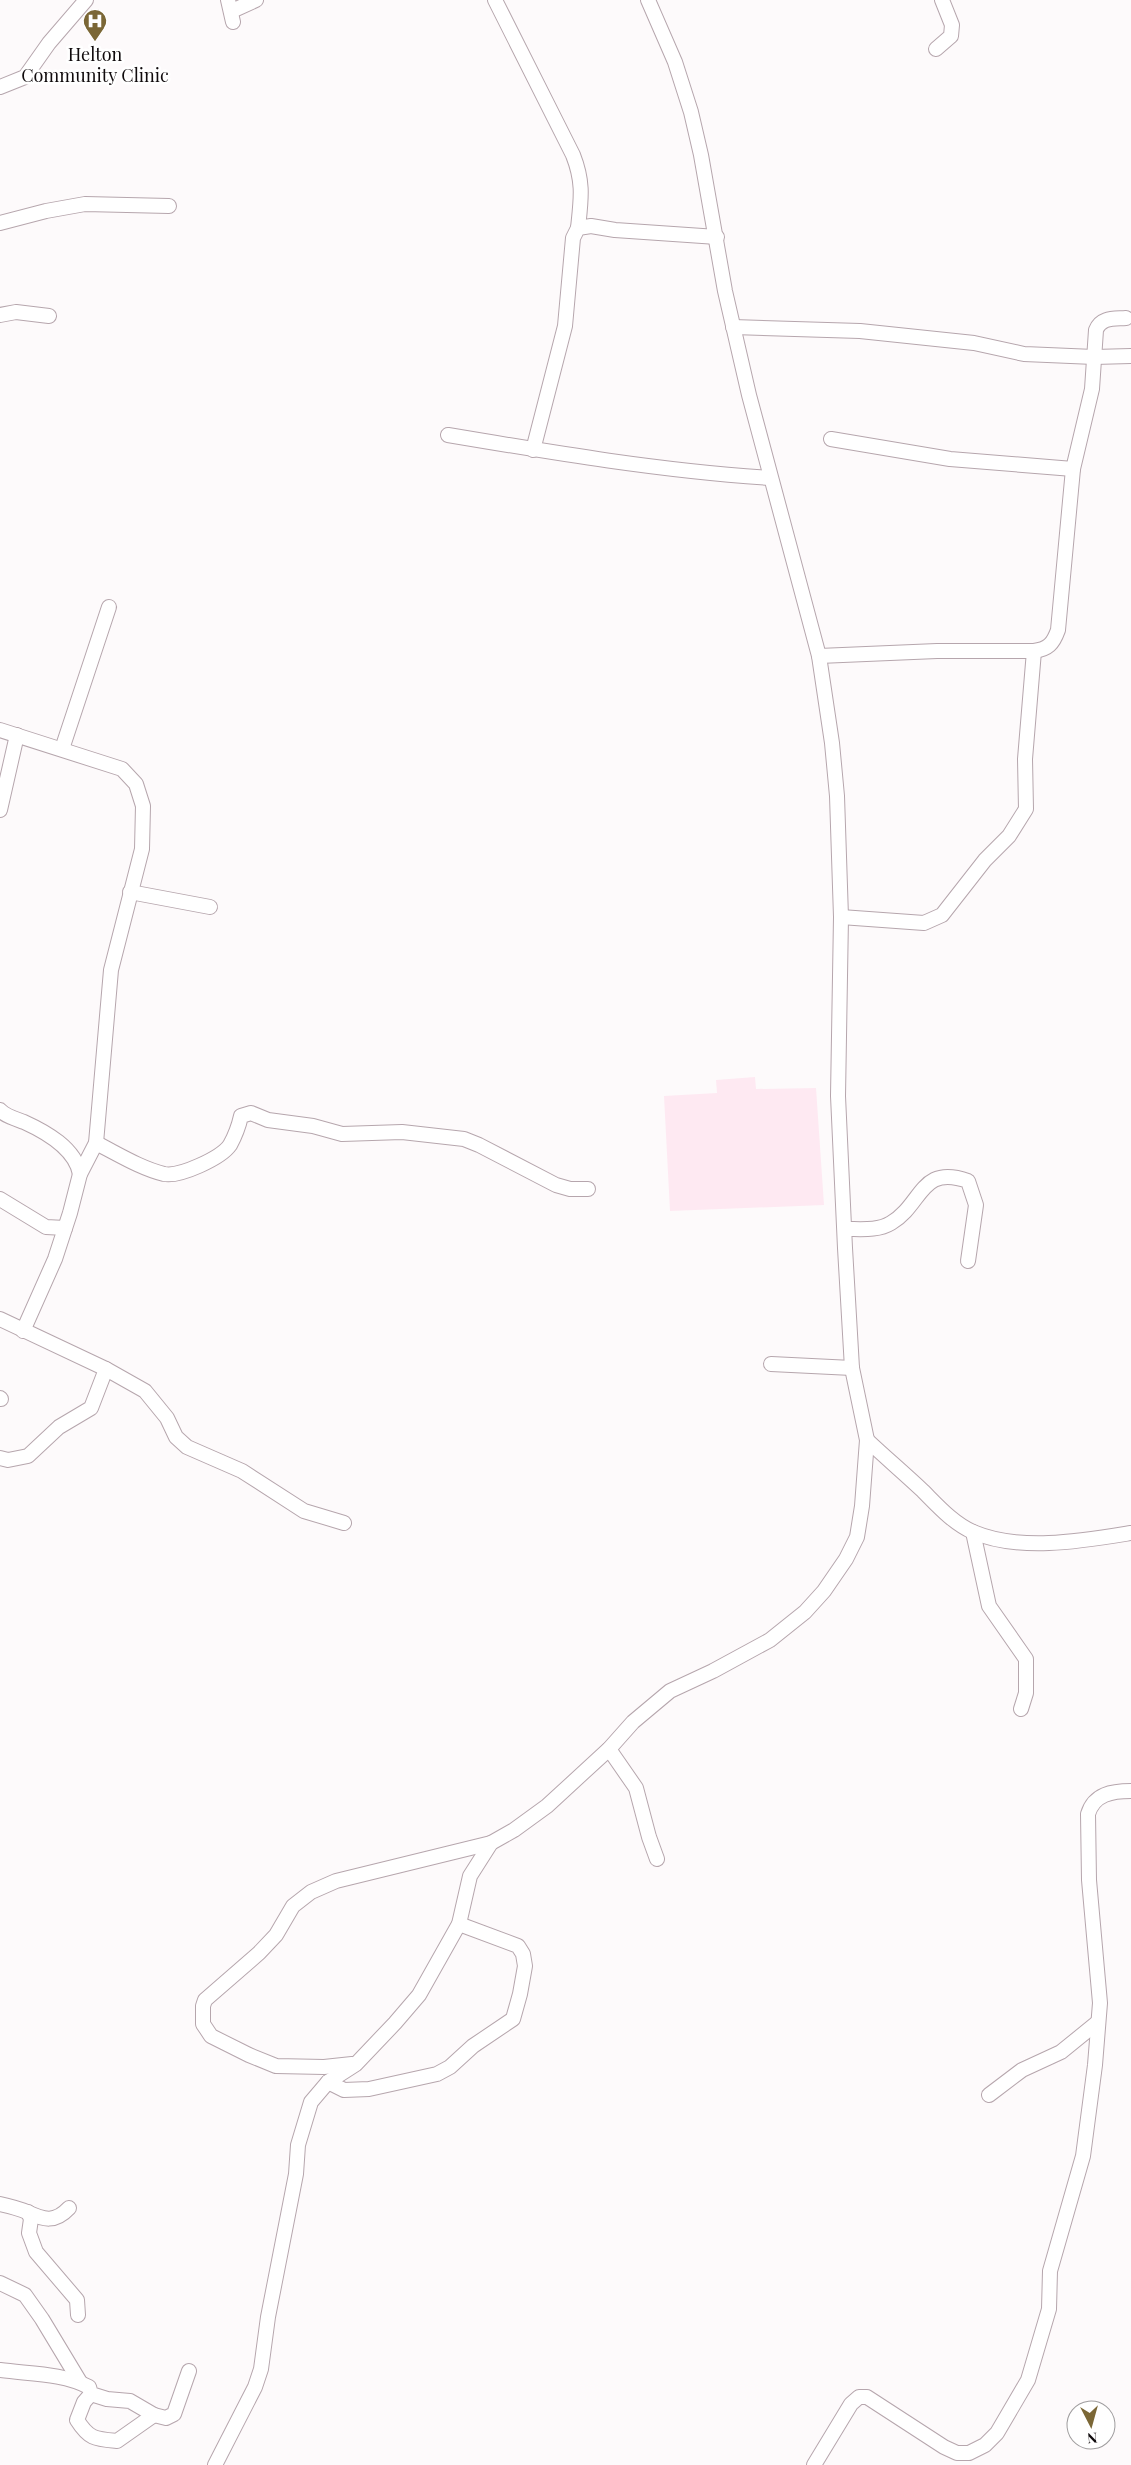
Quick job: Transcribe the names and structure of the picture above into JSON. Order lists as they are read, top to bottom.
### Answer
{
  "places": {
    "hospital": ["Helton Community Clinic"]
  },
  "north": "bottom"
}
